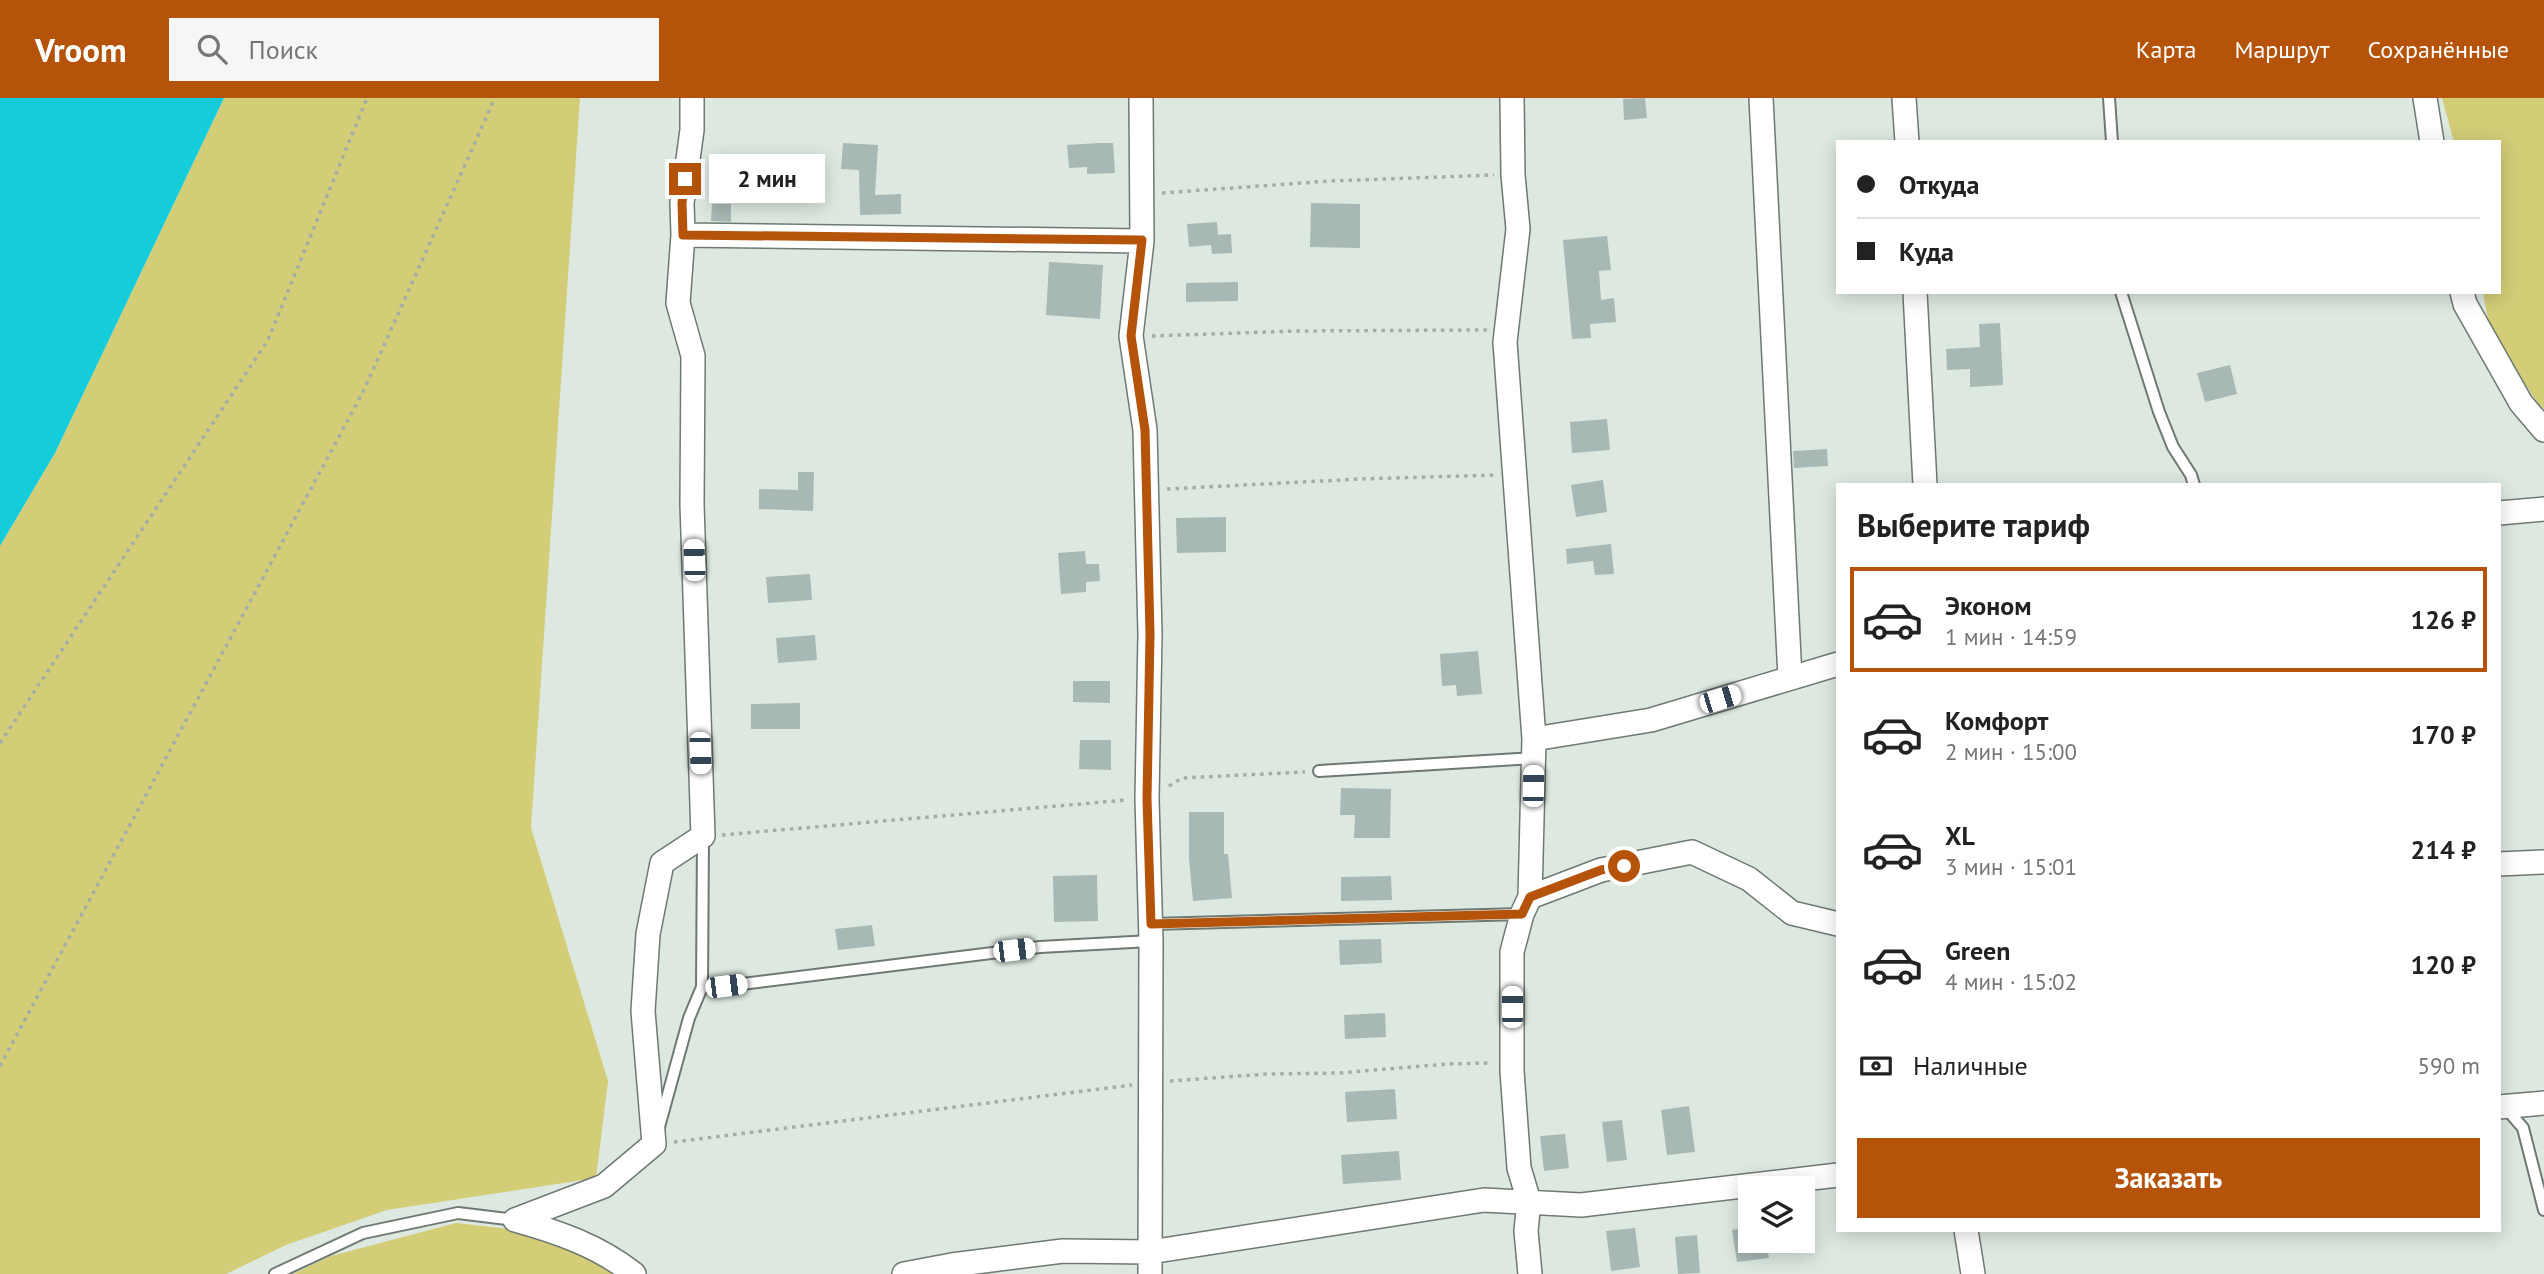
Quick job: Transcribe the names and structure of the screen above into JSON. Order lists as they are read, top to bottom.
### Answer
{
  "page": {
    "header": "Vroom",
    "search": "Поиск",
    "nav": ["Карта", "Маршрут", "Сохранённые"],
    "banner": ["Откуда", "Куда"],
    "bubble": "2 мин",
    "heading": "Выберите тариф",
    "list": [
      {
        "name": "Эконом",
        "note": "1 мин · 14:59",
        "value": "126 ₽"
      },
      {
        "name": "Комфорт",
        "note": "2 мин · 15:00",
        "value": "170 ₽"
      },
      {
        "name": "XL",
        "note": "3 мин · 15:01",
        "value": "214 ₽"
      },
      {
        "name": "Green",
        "note": "4 мин · 15:02",
        "value": "120 ₽"
      }
    ],
    "pay": ["Наличные", "590 m"],
    "buttons": "Заказать"
  }
}
